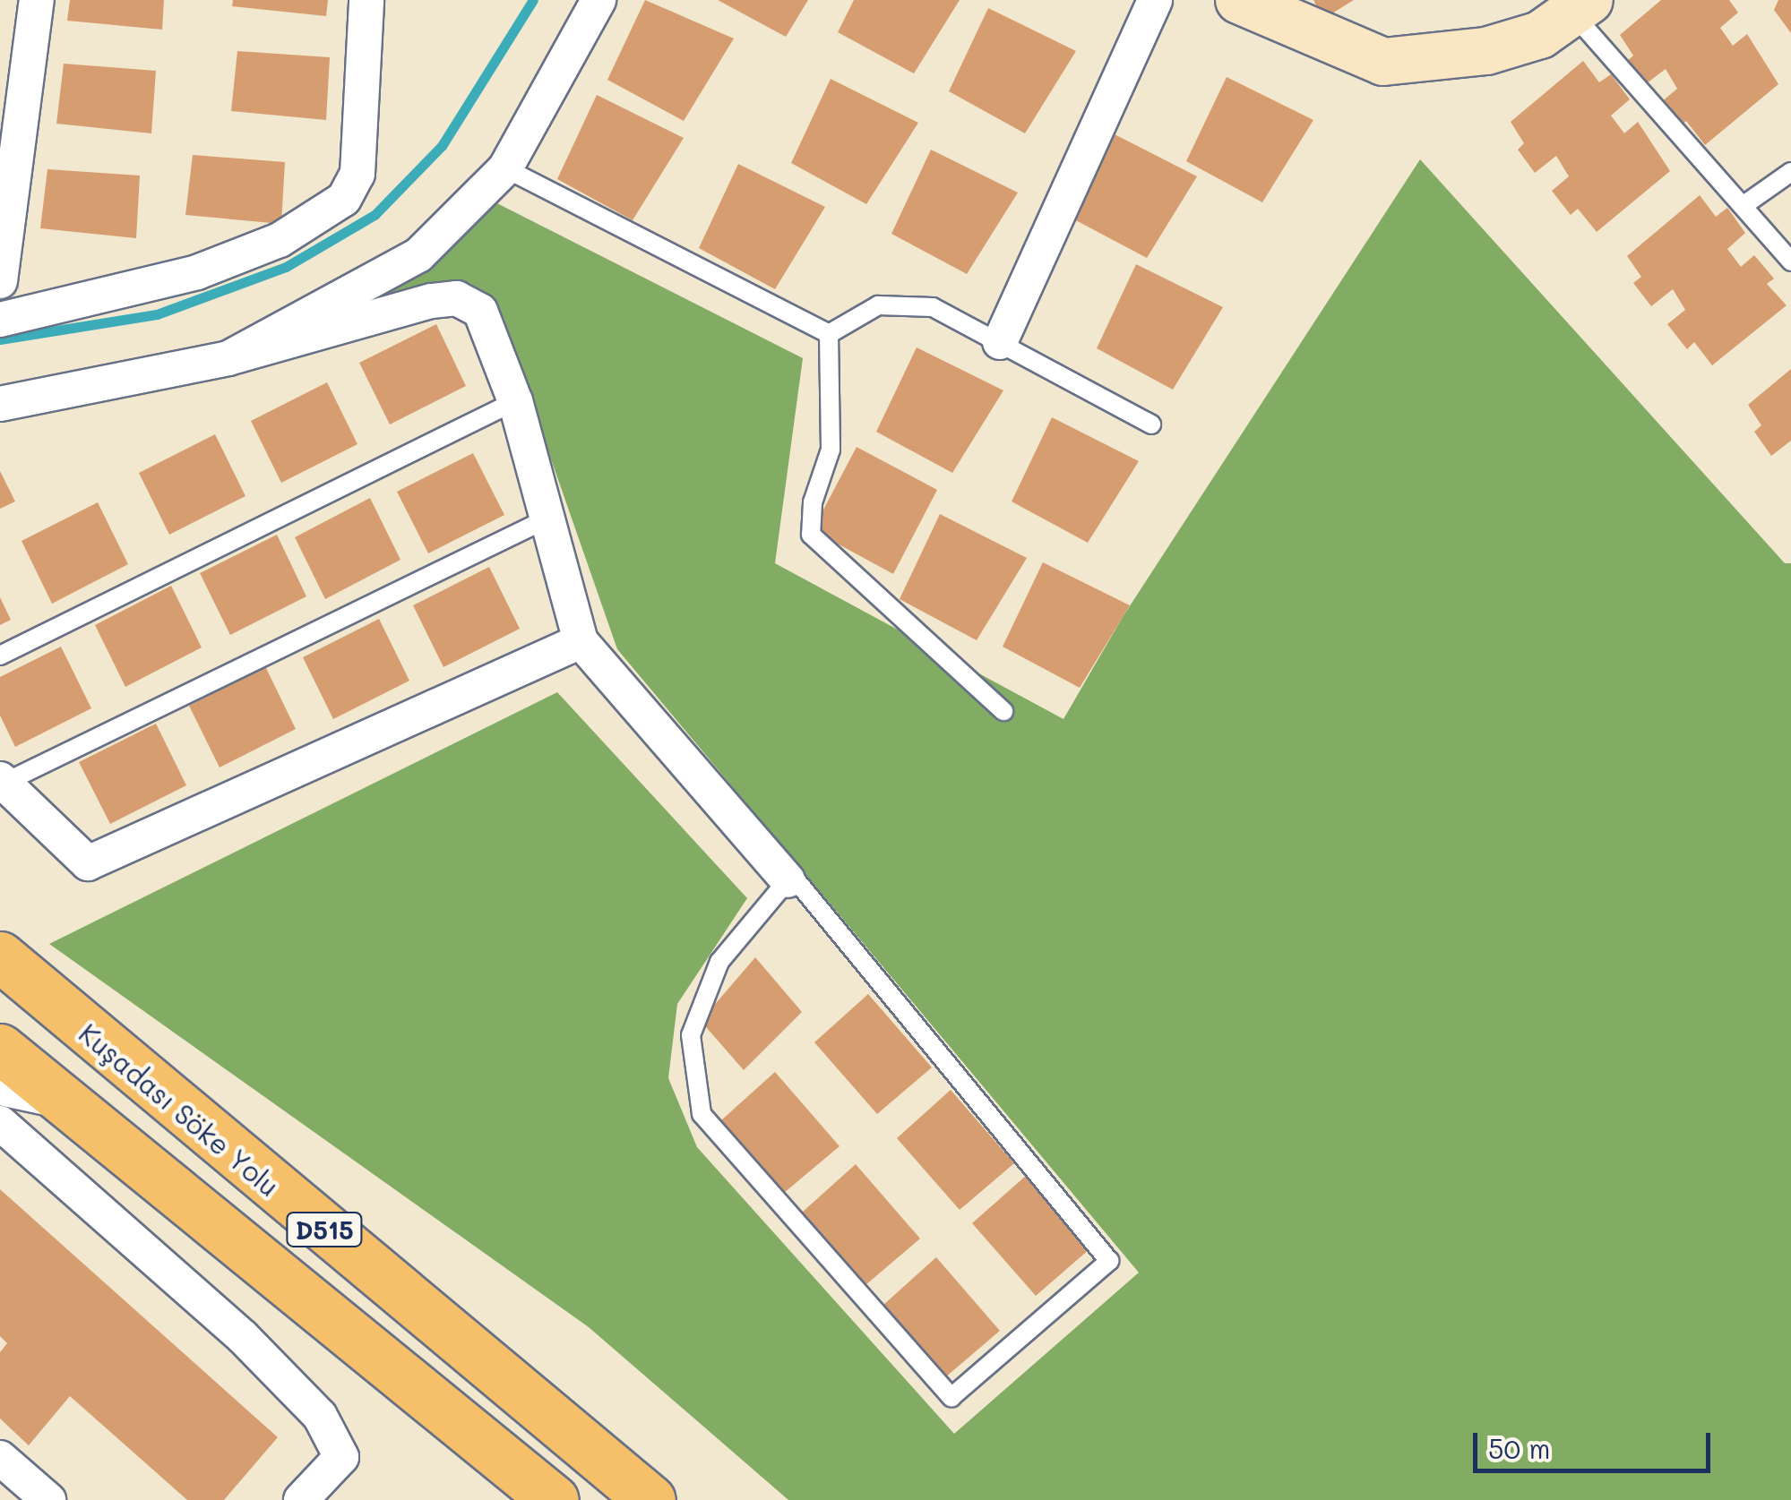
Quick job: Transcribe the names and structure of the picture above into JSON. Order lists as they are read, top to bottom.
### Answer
{
  "streets": {
    "highway": ["Kuşadası Söke Yolu", "D515"]
  },
  "scale_bar": "50 m"
}
